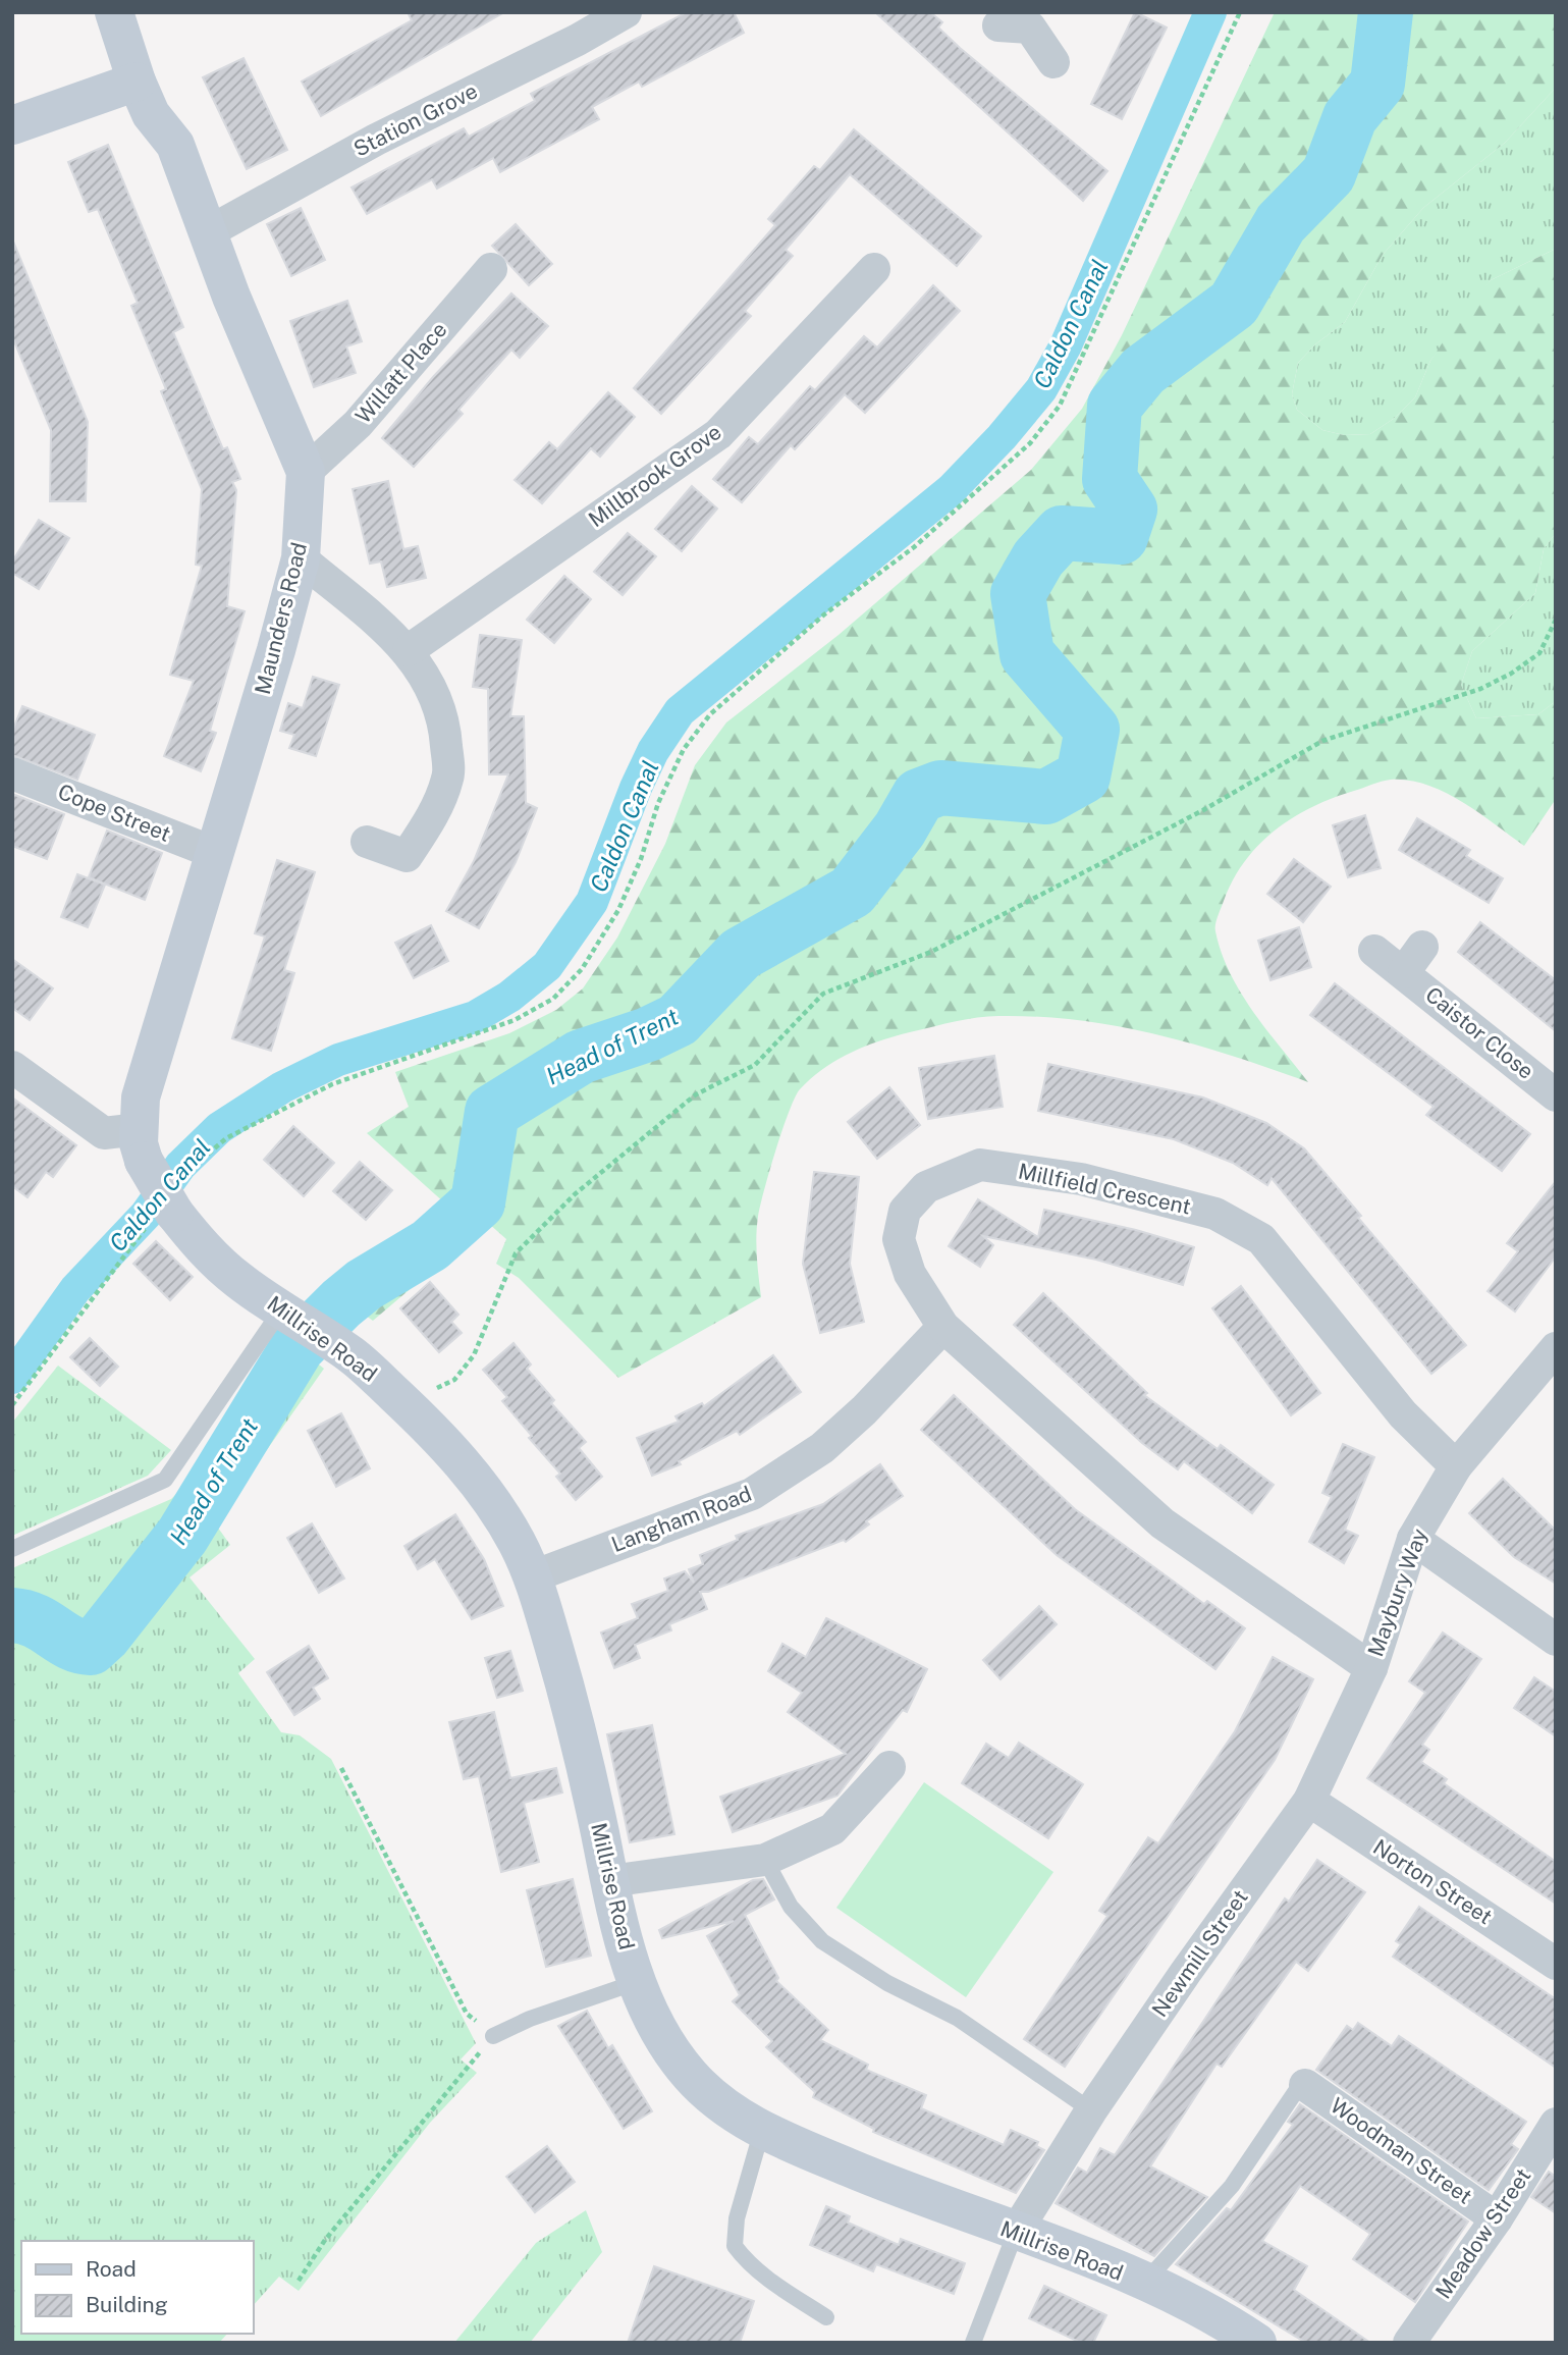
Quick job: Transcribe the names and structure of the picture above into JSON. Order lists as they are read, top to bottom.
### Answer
{
  "streets": {
    "street": [
      "Station Grove",
      "Willatt Place",
      "Millbrook Grove",
      "Maunders Road",
      "Cope Street",
      "Caistor Close",
      "Millfield Crescent",
      "Millrise Road",
      "Langham Road",
      "Maybury Way",
      "Norton Street",
      "Newmill Street",
      "Woodman Street",
      "Meadow Street"
    ]
  },
  "crossings": [
    ["Station Grove", "Maunders Road"],
    ["Willatt Place", "Maunders Road"],
    ["Maunders Road", "Cope Street"],
    ["Maunders Road", "Millrise Road"],
    ["Millfield Crescent", "Langham Road"],
    ["Millfield Crescent", "Maybury Way"],
    ["Millfield Crescent", "Newmill Street"],
    ["Millrise Road", "Langham Road"],
    ["Millrise Road", "Newmill Street"],
    ["Maybury Way", "Newmill Street"],
    ["Norton Street", "Newmill Street"],
    ["Woodman Street", "Meadow Street"]
  ],
  "water": ["Caldon Canal", "Head of Trent"],
  "legend": ["Road", "Building"]
}
